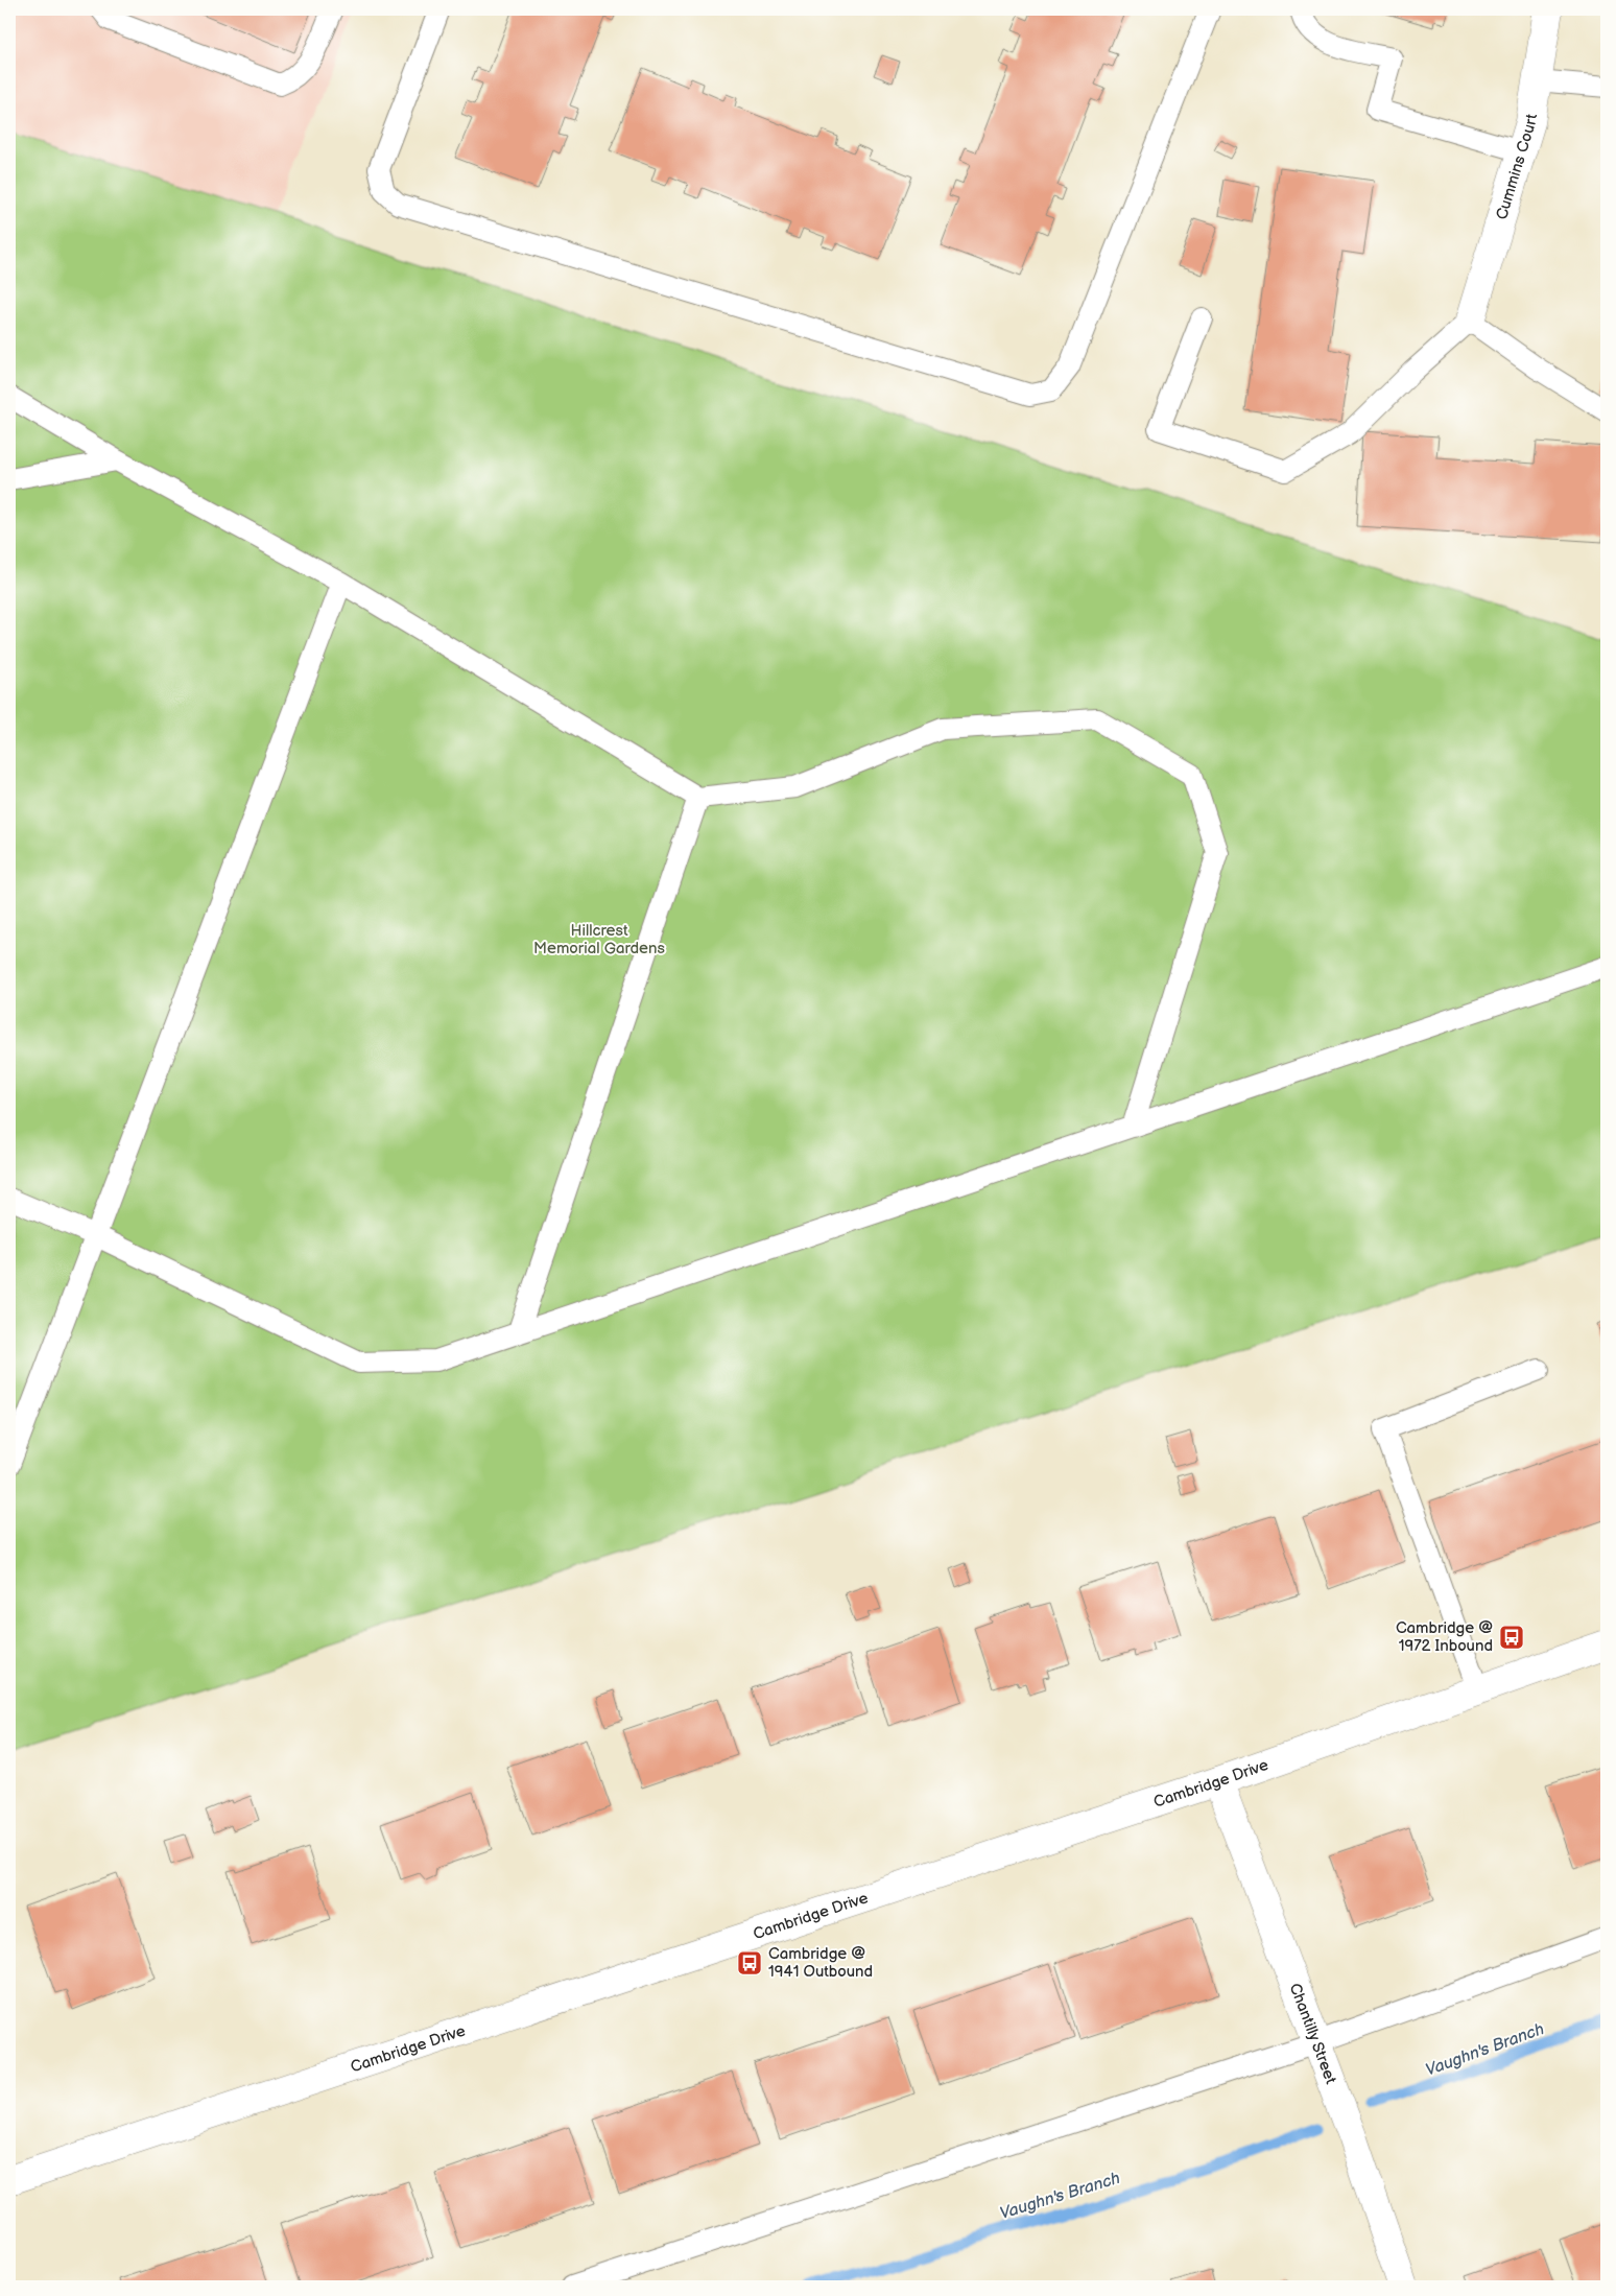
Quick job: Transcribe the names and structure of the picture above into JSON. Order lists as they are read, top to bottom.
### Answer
{
  "streets": {
    "street": ["Cummins Court", "Cambridge Drive", "Chantilly Street"]
  },
  "crossings": [
    ["Cambridge Drive", "Chantilly Street"]
  ],
  "water": ["Vaughn's Branch"],
  "parks": ["Hillcrest Memorial Gardens"],
  "places": {
    "bus stop": ["Cambridge @ 1972 Inbound", "Cambridge @ 1941 Outbound"]
  }
}
